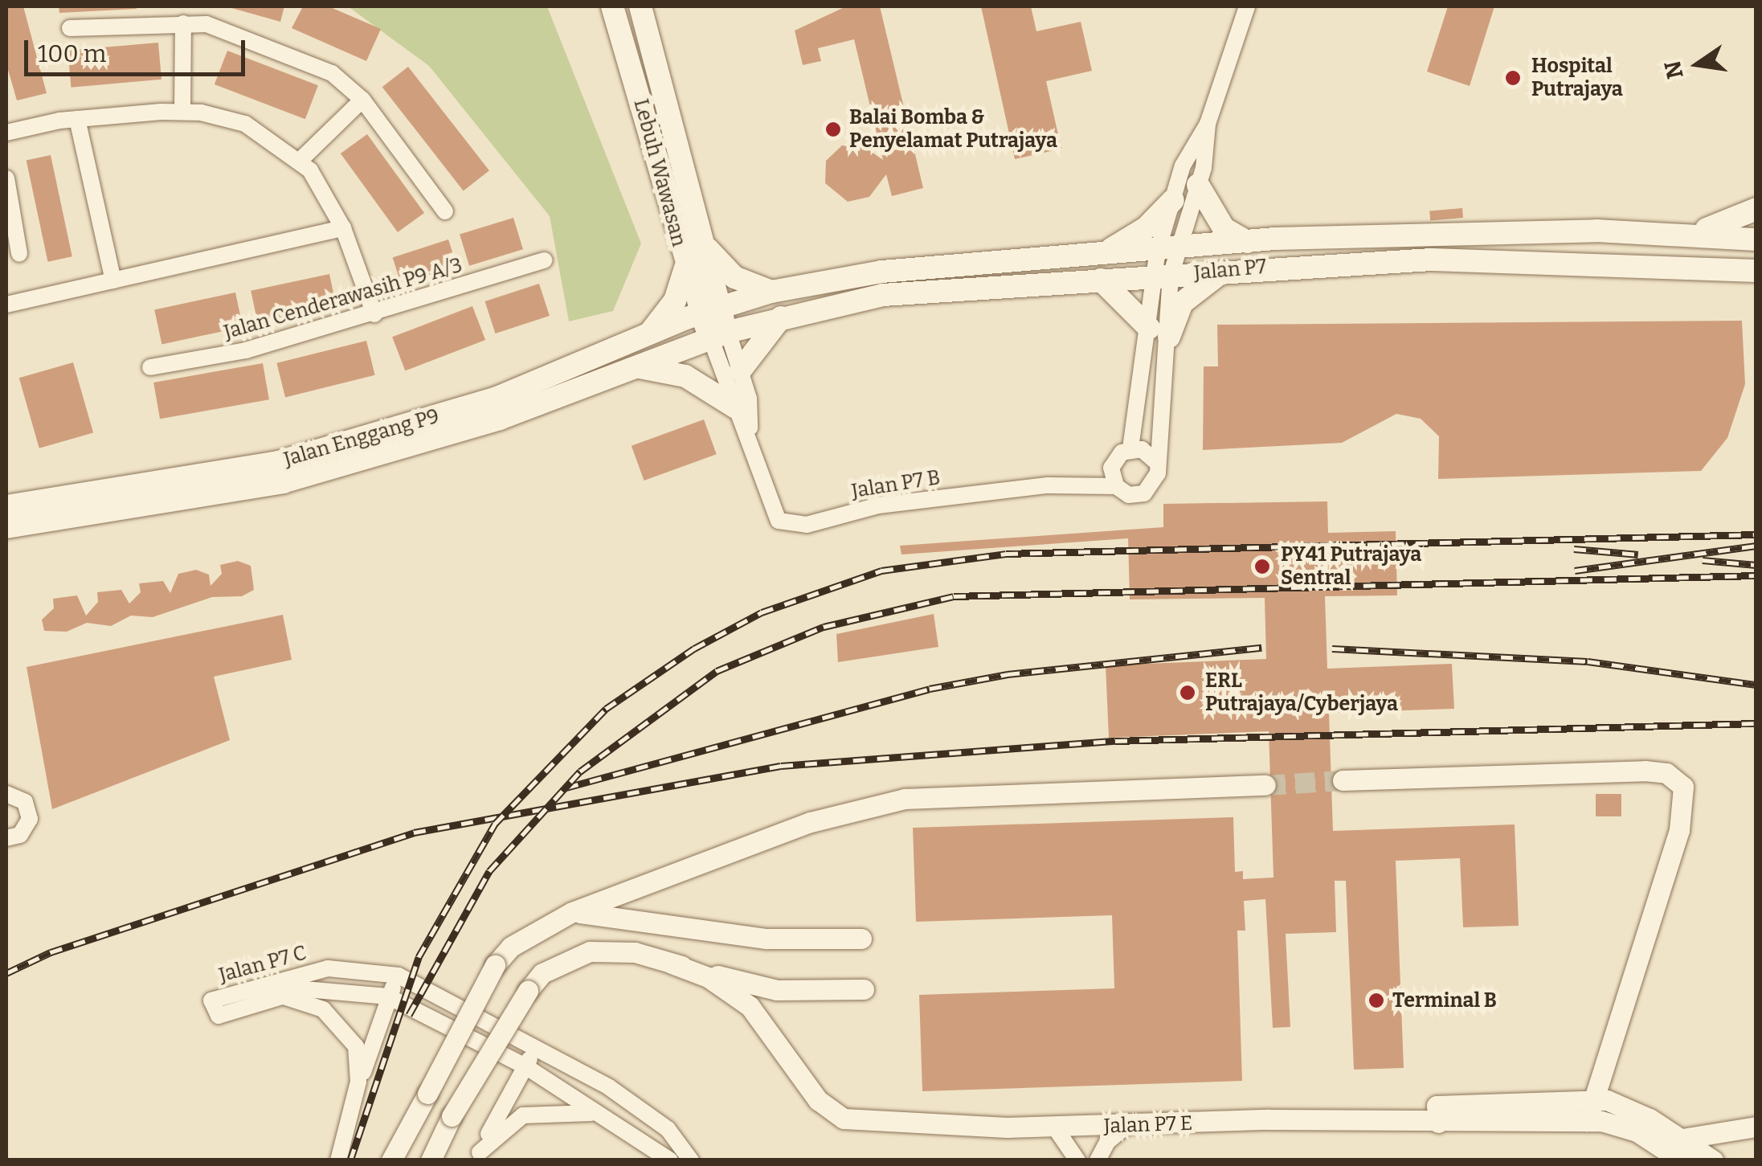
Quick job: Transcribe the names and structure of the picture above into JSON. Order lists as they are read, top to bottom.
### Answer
{
  "streets": {
    "main road": ["Lebuh Wawasan", "Jalan P7", "Jalan Enggang P9"],
    "street": [
      "Jalan Cenderawasih P9 A/3",
      "Jalan P7 B",
      "Jalan P7 C",
      "Jalan P7 E"
    ]
  },
  "crossings": [
    ["Lebuh Wawasan", "Jalan P7"],
    ["Lebuh Wawasan", "Jalan Enggang P9"],
    ["Lebuh Wawasan", "Jalan P7 B"],
    ["Jalan P7", "Jalan Enggang P9"],
    ["Jalan P7", "Jalan P7 B"]
  ],
  "places": [
    "Hospital Putrajaya",
    "Balai Bomba & Penyelamat Putrajaya",
    "PY41 Putrajaya Sentral",
    "ERL Putrajaya/Cyberjaya",
    "Terminal B"
  ],
  "scale_bar": "100 m",
  "north": "left"
}
